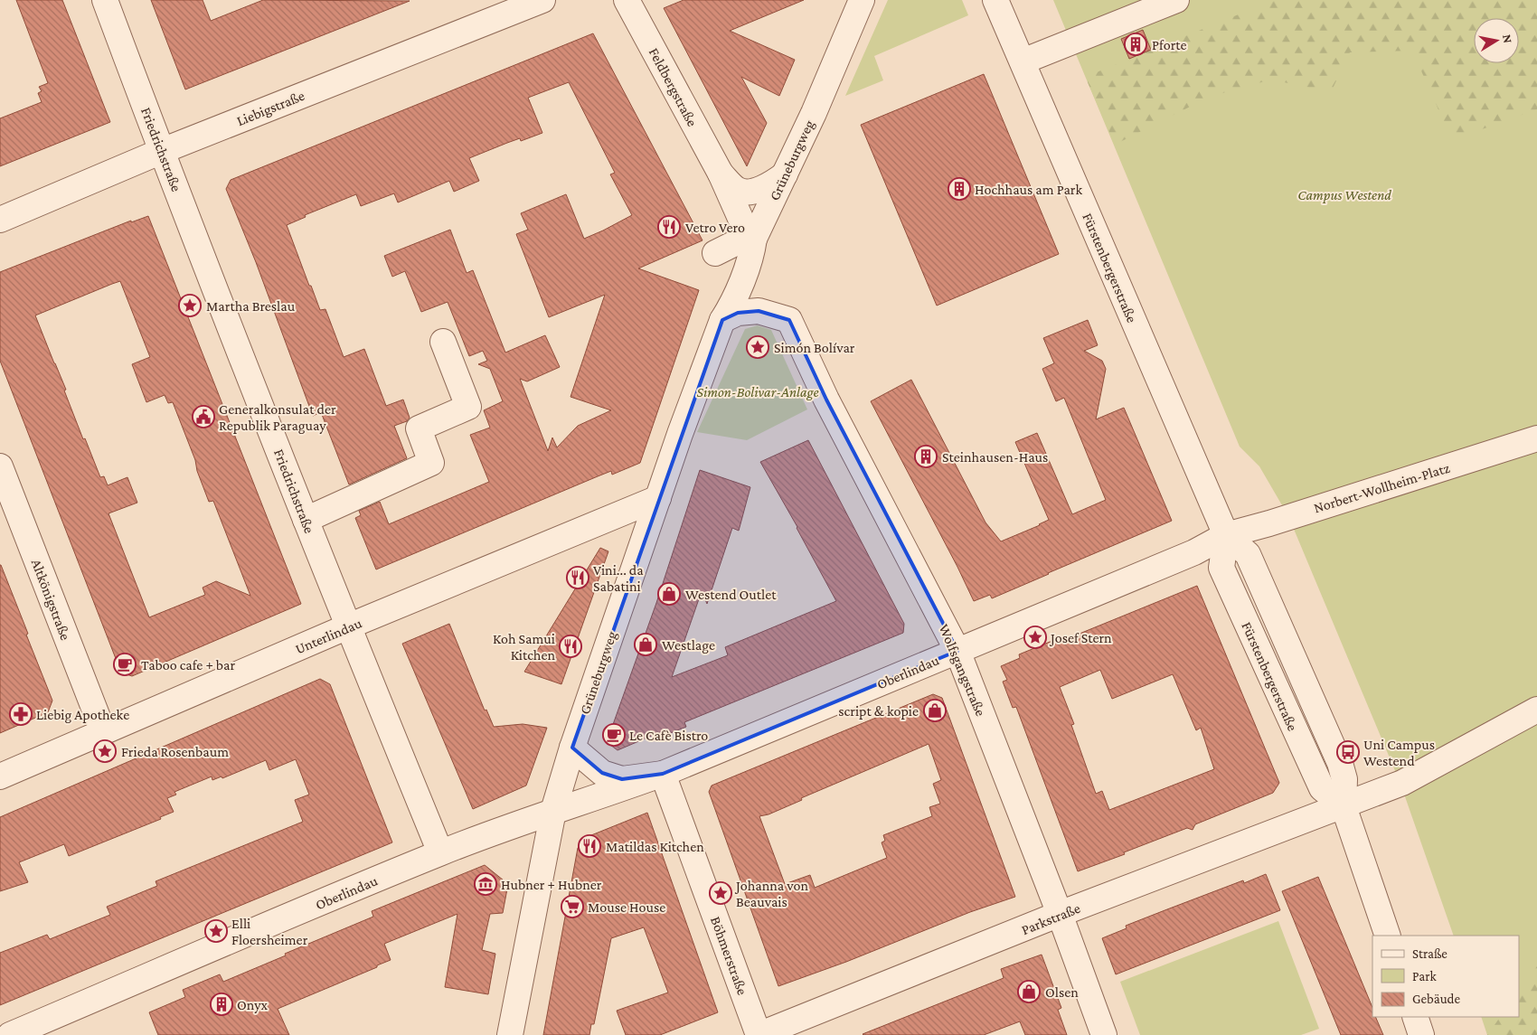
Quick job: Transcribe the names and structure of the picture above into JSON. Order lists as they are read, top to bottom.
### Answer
{
  "streets": {
    "street": [
      "Feldbergstraße",
      "Liebigstraße",
      "Friedrichstraße",
      "Grüneburgweg",
      "Fürstenbergerstraße",
      "Norbert-Wollheim-Platz",
      "Altkönigstraße",
      "Unterlindau",
      "Wolfsgangstraße",
      "Oberlindau",
      "Parkstraße",
      "Böhmerstraße"
    ]
  },
  "crossings": [
    ["Feldbergstraße", "Grüneburgweg"],
    ["Liebigstraße", "Friedrichstraße"],
    ["Friedrichstraße", "Unterlindau"],
    ["Friedrichstraße", "Oberlindau"],
    ["Grüneburgweg", "Unterlindau"],
    ["Grüneburgweg", "Wolfsgangstraße"],
    ["Grüneburgweg", "Oberlindau"],
    ["Fürstenbergerstraße", "Norbert-Wollheim-Platz"],
    ["Fürstenbergerstraße", "Oberlindau"],
    ["Fürstenbergerstraße", "Parkstraße"],
    ["Norbert-Wollheim-Platz", "Oberlindau"],
    ["Altkönigstraße", "Unterlindau"],
    ["Wolfsgangstraße", "Oberlindau"],
    ["Wolfsgangstraße", "Parkstraße"],
    ["Oberlindau", "Böhmerstraße"],
    ["Parkstraße", "Böhmerstraße"]
  ],
  "parks": ["Campus Westend", "Simon-Bolivar-Anlage"],
  "places": {
    "building": [
      "Pforte",
      "Hochhaus am Park",
      "Steinhausen-Haus",
      "Onyx"
    ],
    "restaurant": [
      "Vetro Vero",
      "Vini... da Sabatini",
      "Koh Samui Kitchen",
      "Matildas Kitchen"
    ],
    "place": [
      "Martha Breslau",
      "Simón Bolívar",
      "Josef Stern",
      "Frieda Rosenbaum",
      "Johanna von Beauvais",
      "Elli Floersheimer"
    ],
    "public building": ["Generalkonsulat der Republik Paraguay"],
    "shop": [
      "Westend Outlet",
      "Westlage",
      "script & kopie",
      "Olsen"
    ],
    "cafe": ["Taboo cafe + bar", "Le Cafè Bistro"],
    "pharmacy": ["Liebig Apotheke"],
    "bus stop": ["Uni Campus Westend"],
    "museum": ["Hubner + Hubner"],
    "supermarket": ["Mouse House"]
  },
  "legend": ["Straße", "Park", "Gebäude"],
  "north": "right"
}
